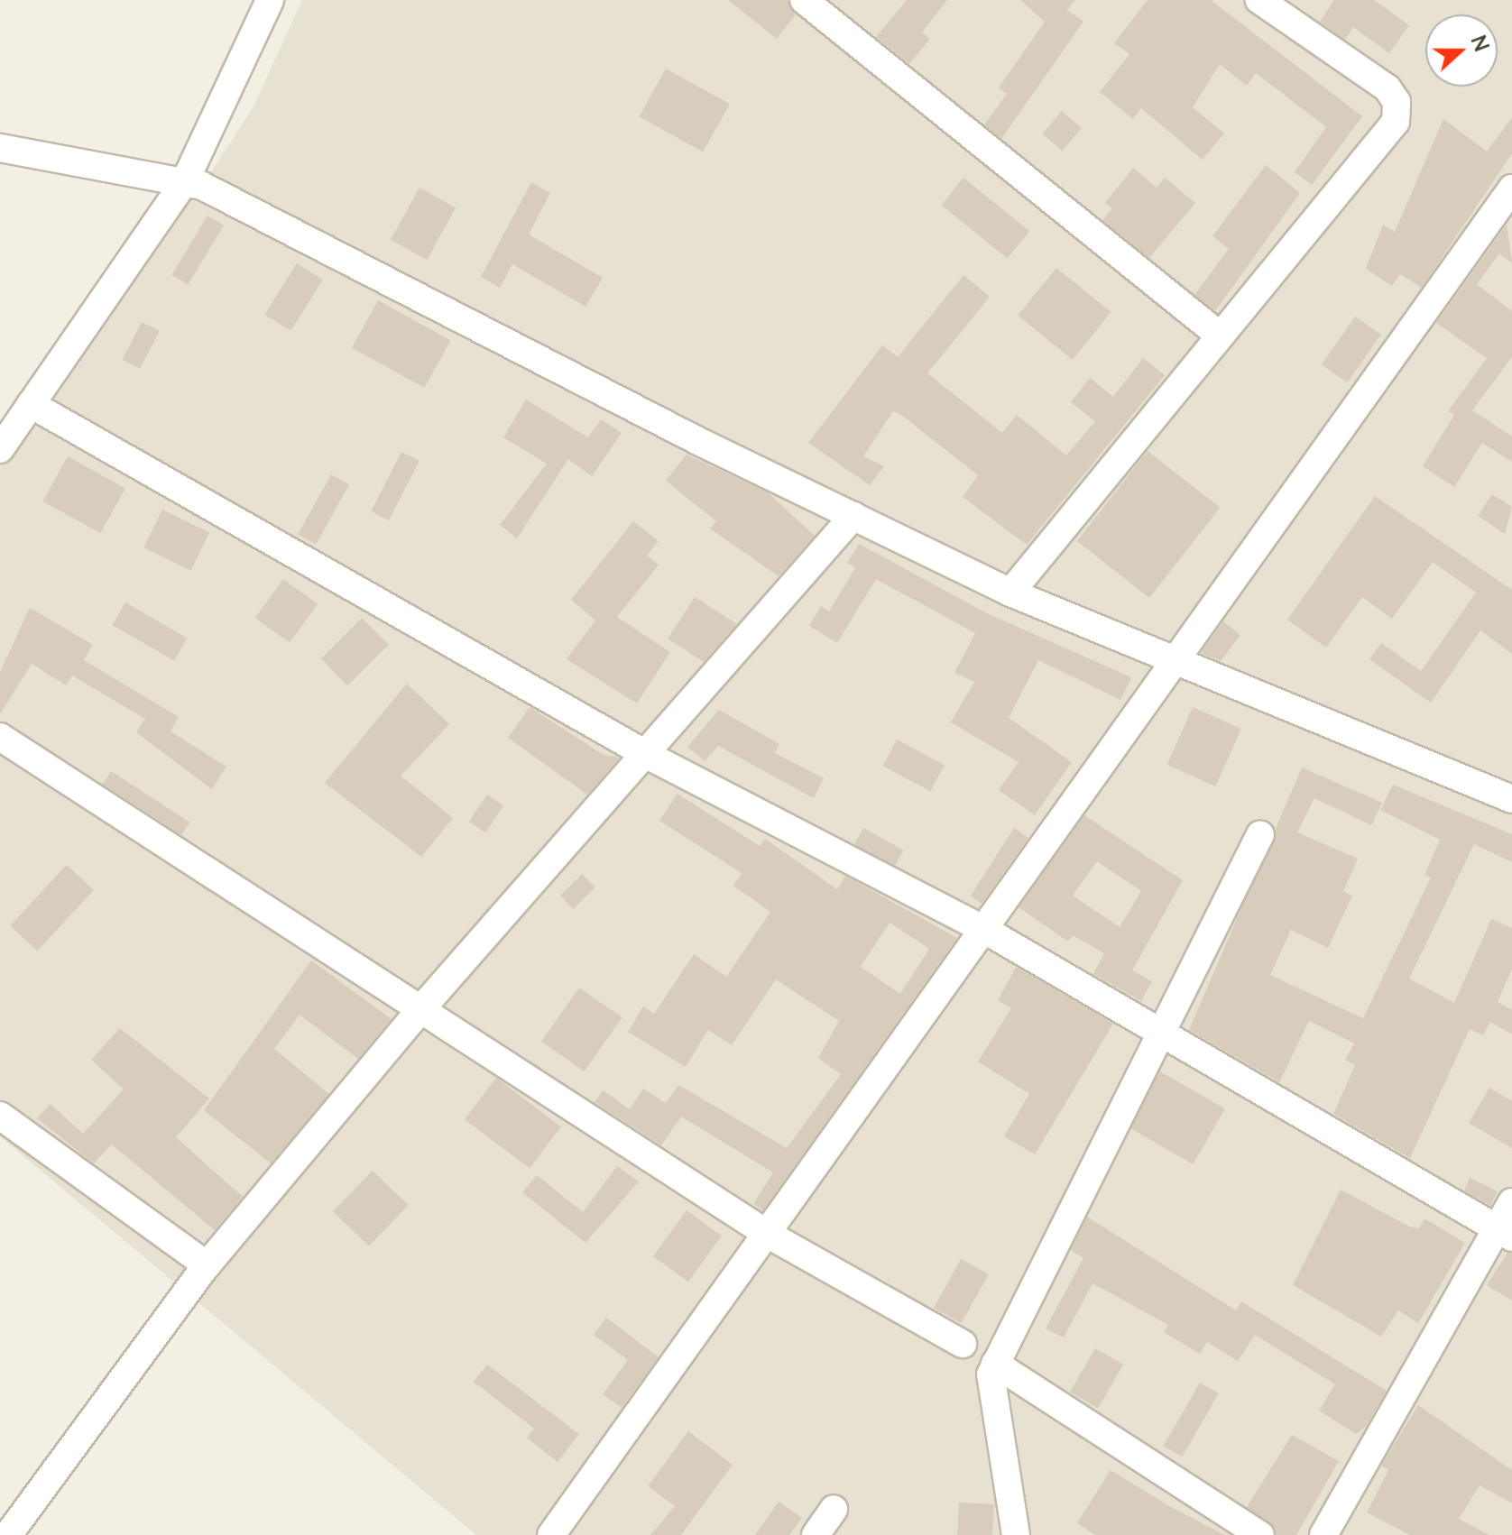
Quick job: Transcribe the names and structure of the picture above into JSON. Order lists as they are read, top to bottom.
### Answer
{
  "north": "right"
}
